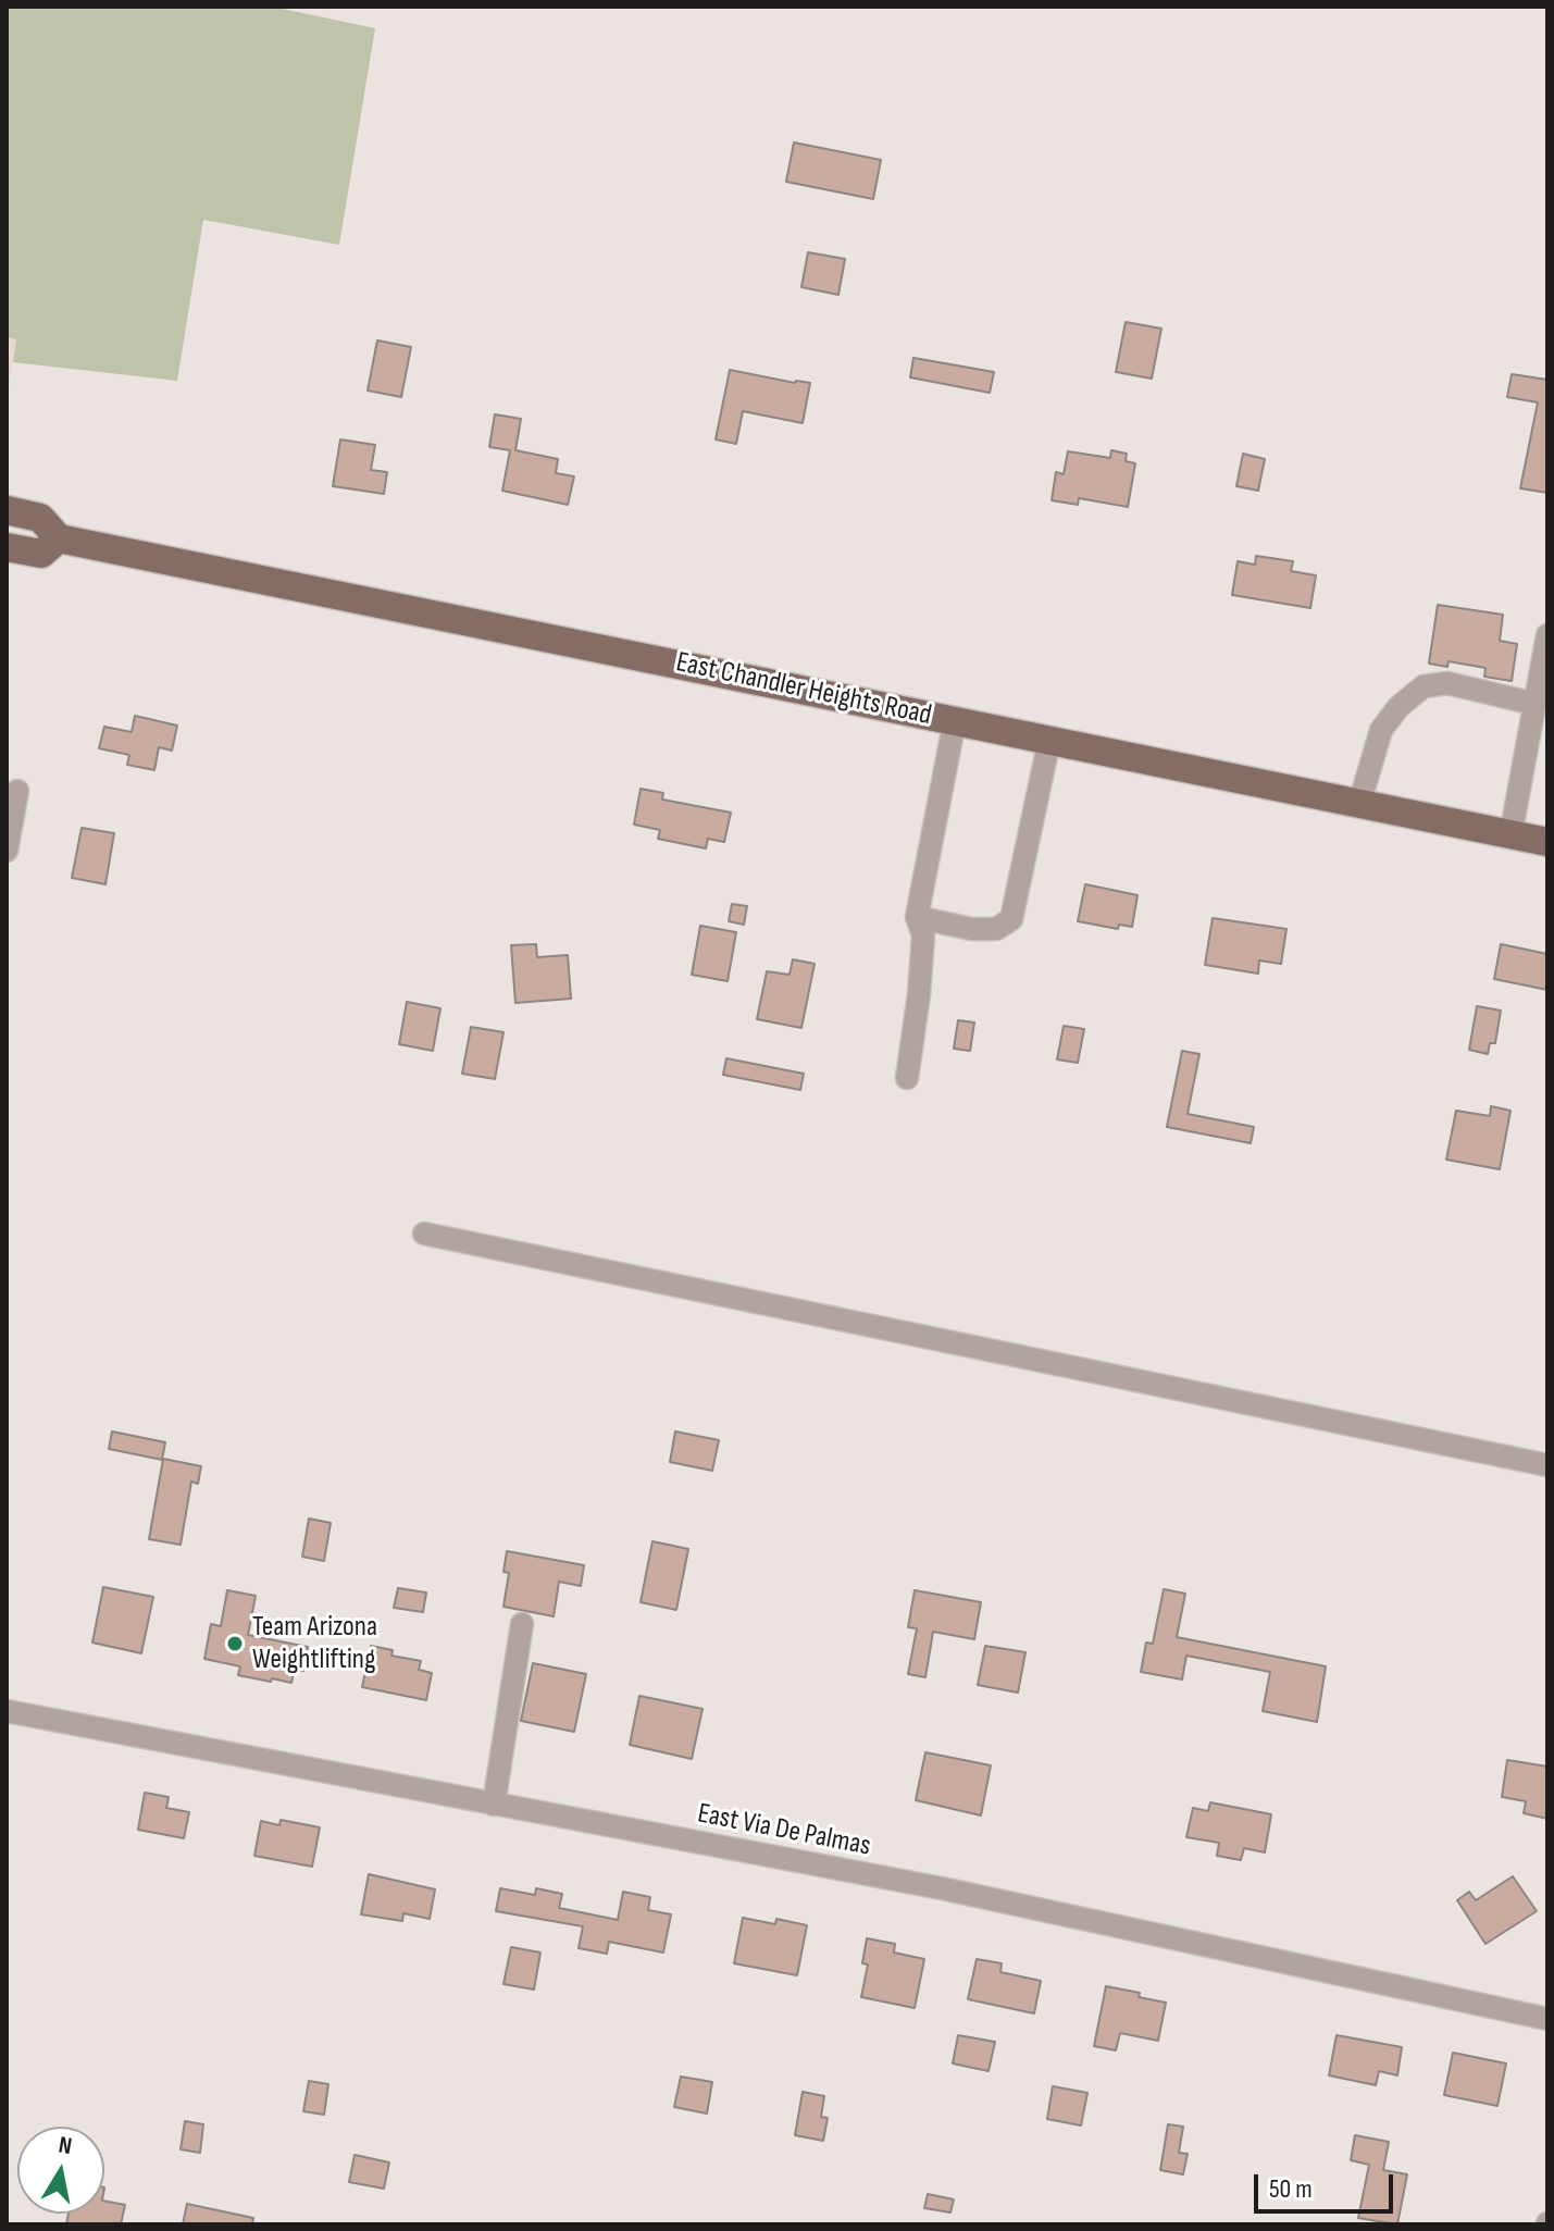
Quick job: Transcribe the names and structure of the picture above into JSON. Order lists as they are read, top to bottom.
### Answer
{
  "streets": {
    "main road": ["East Chandler Heights Road"],
    "street": ["East Via De Palmas"]
  },
  "places": ["Team Arizona Weightlifting"],
  "scale_bar": "50 m",
  "north": "top"
}
